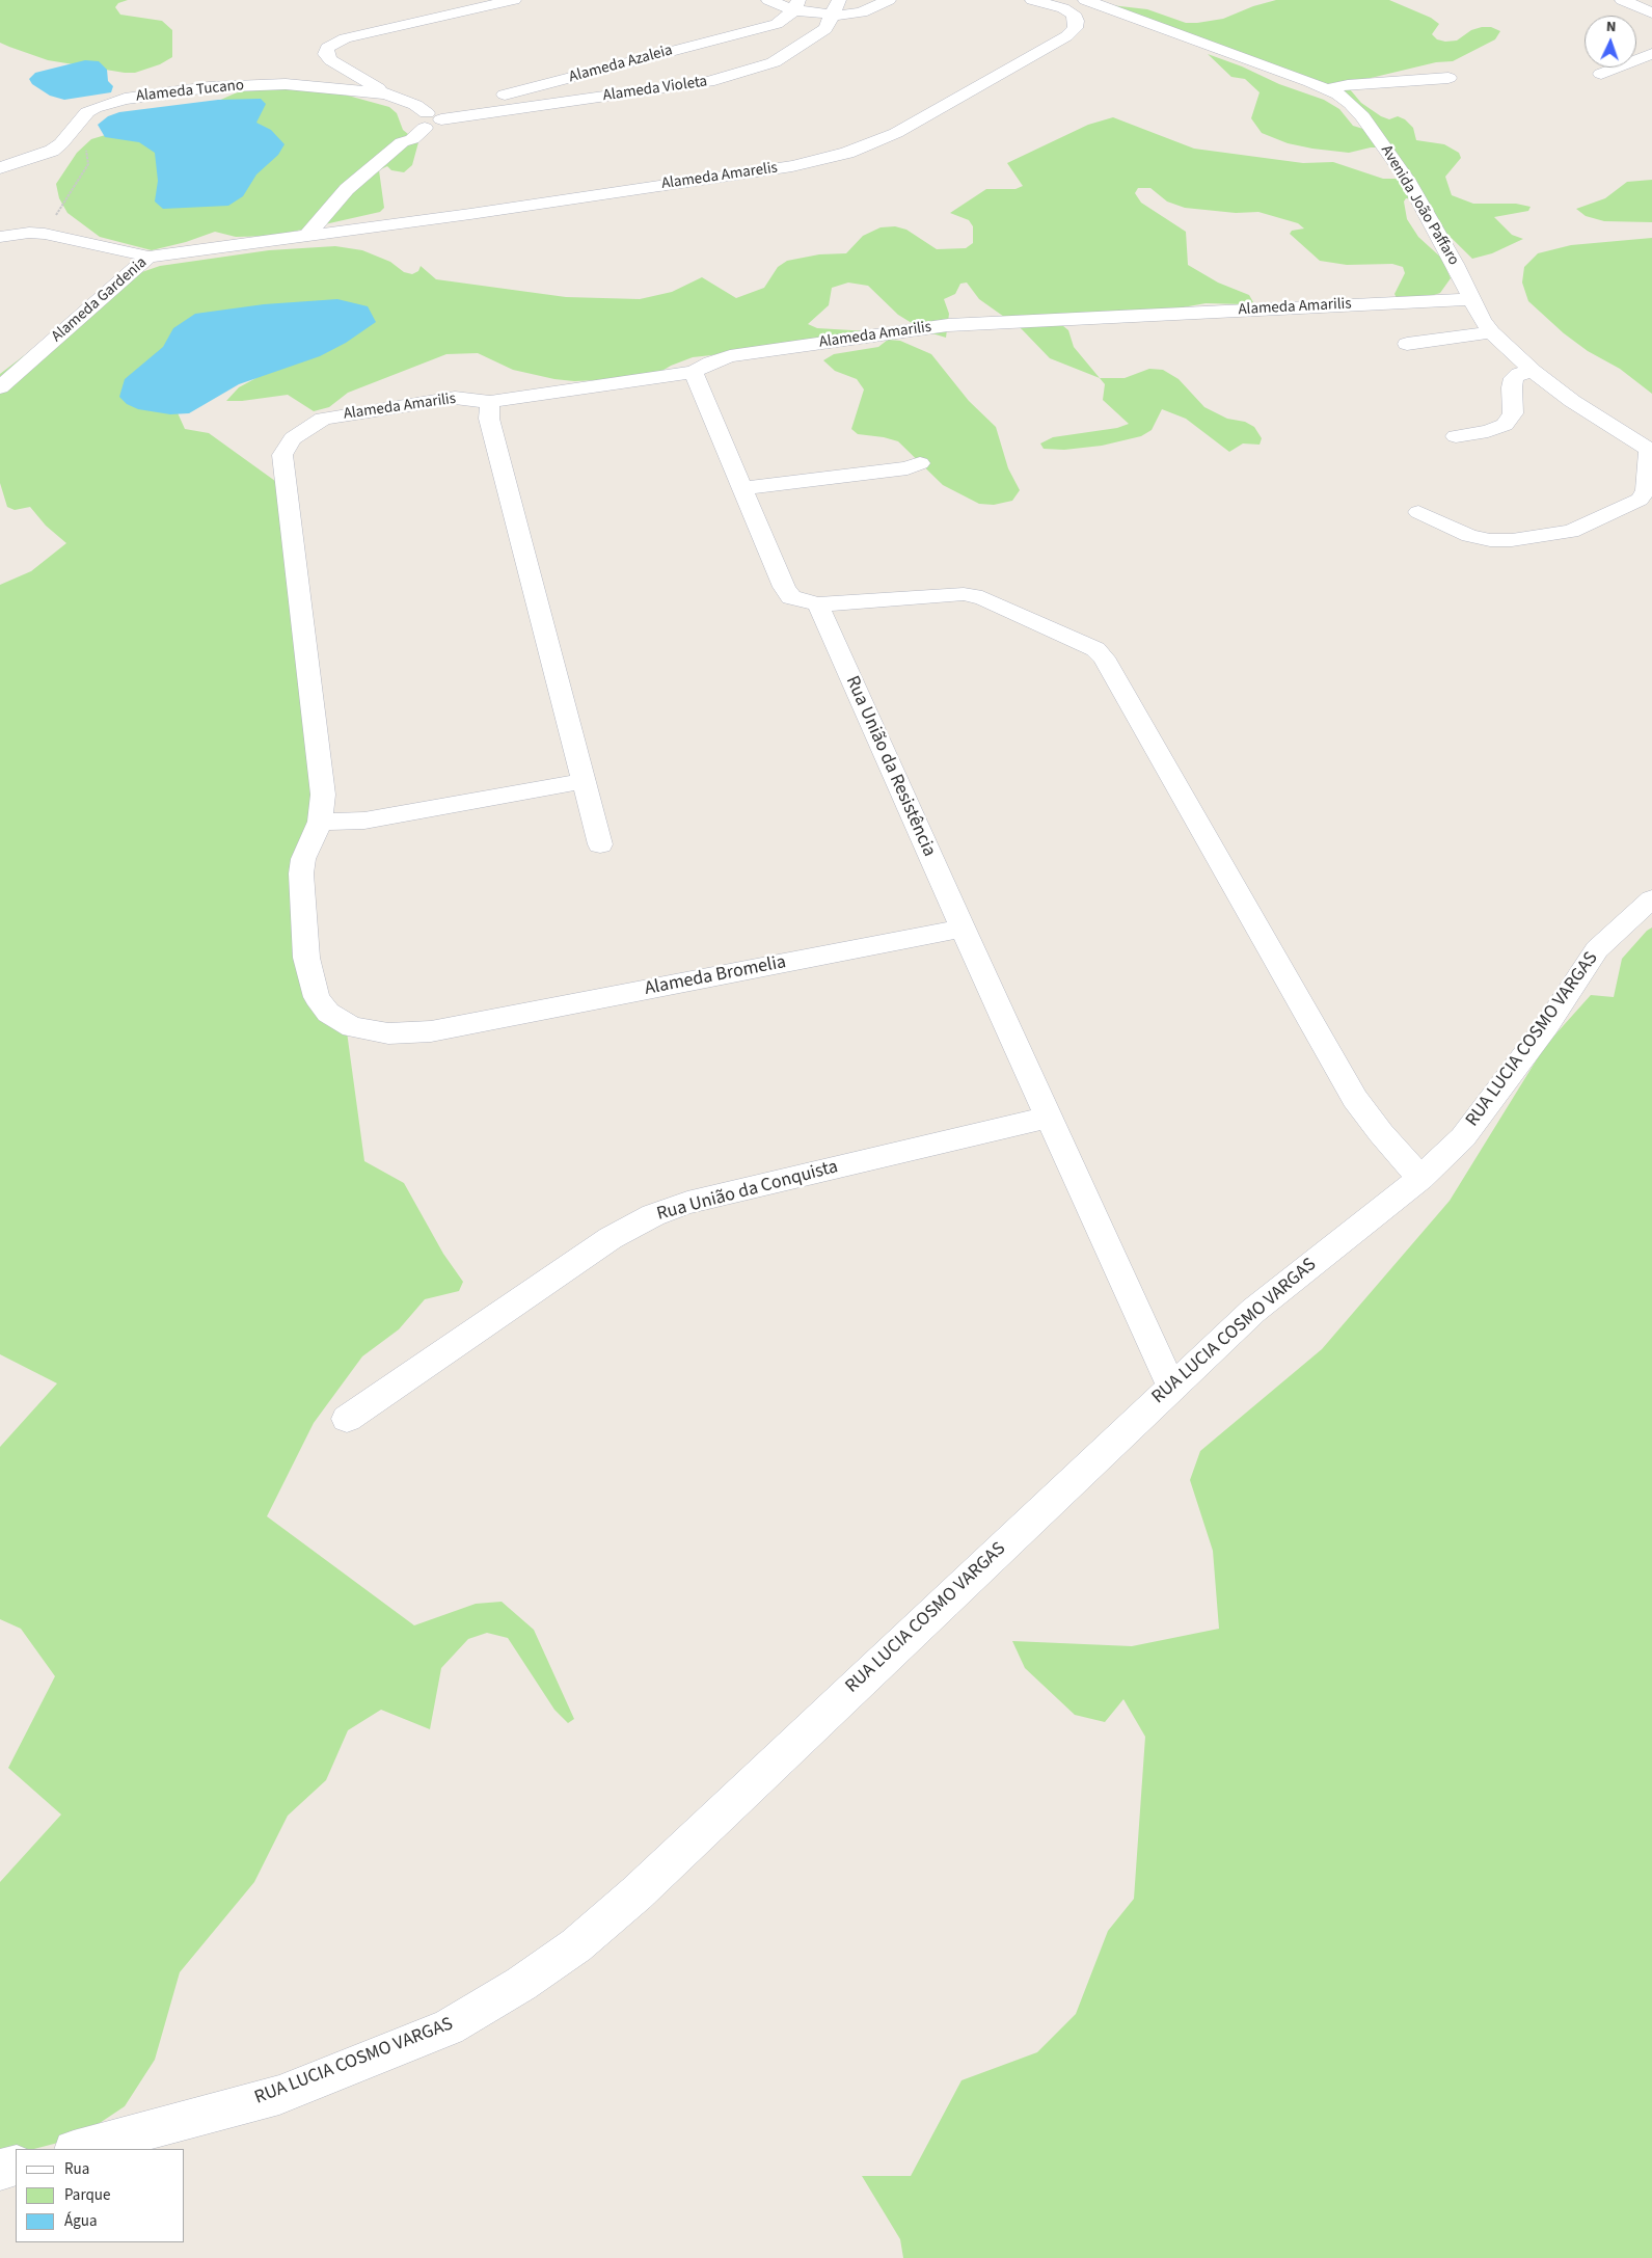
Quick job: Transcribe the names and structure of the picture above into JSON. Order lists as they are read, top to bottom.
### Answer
{
  "streets": {
    "street": [
      "Alameda Azaleia",
      "Alameda Violeta",
      "Alameda Tucano",
      "Alameda Amarelis",
      "Avenida João Paffaro",
      "Alameda Gardenia",
      "Alameda Amarilis",
      "Rua União da Resistência",
      "Alameda Bromelia",
      "RUA LUCIA COSMO VARGAS",
      "Rua União da Conquista"
    ]
  },
  "crossings": [
    ["Alameda Azaleia", "Alameda Violeta"],
    ["Alameda Amarelis", "Alameda Gardenia"],
    ["Avenida João Paffaro", "Alameda Amarilis"],
    ["Alameda Amarilis", "Alameda Bromelia"],
    ["Rua União da Resistência", "Alameda Bromelia"]
  ],
  "legend": ["Rua", "Parque", "Água"],
  "north": "top"
}
